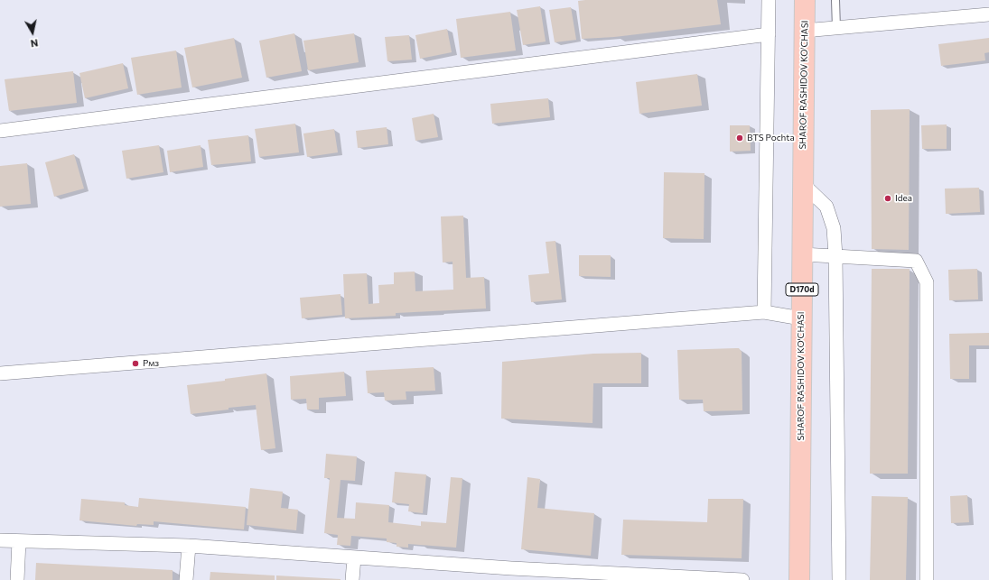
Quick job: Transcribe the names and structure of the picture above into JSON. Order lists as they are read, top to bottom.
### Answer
{
  "streets": {
    "main road": ["SHAROF RASHIDOV KO'CHASI", "D170d"]
  },
  "places": ["BTS Pochta", "Idea", "Рмз"],
  "north": "bottom"
}
